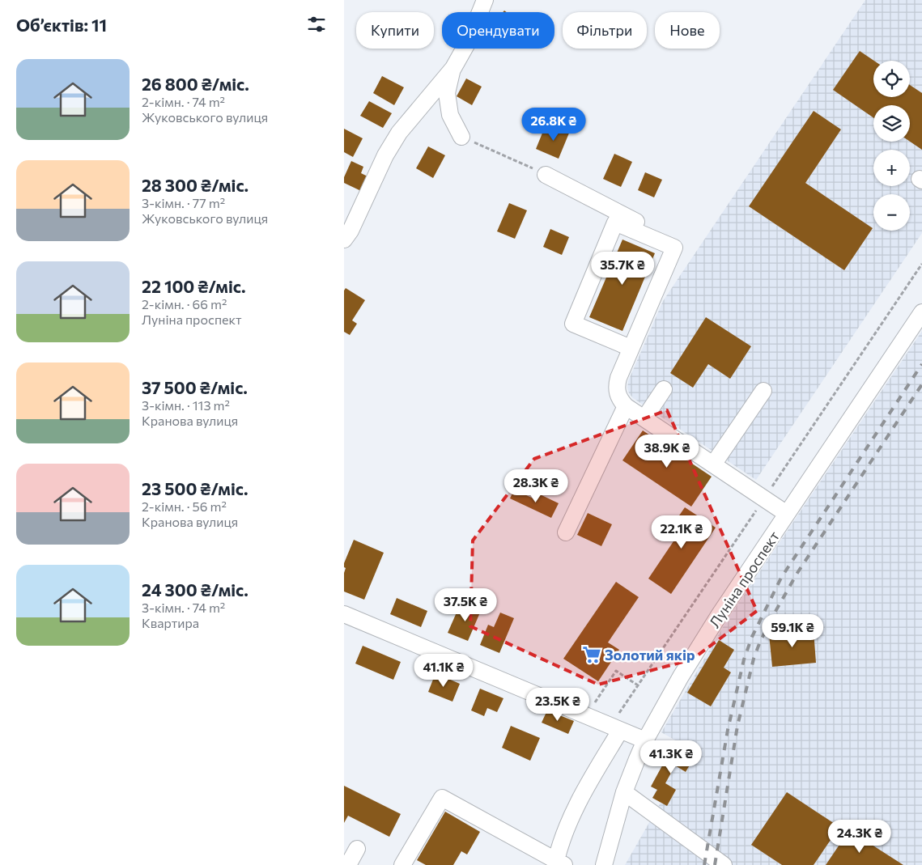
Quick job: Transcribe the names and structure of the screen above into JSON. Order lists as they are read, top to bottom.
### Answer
{
  "streets": {
    "street": ["Луніна проспект"]
  },
  "places": {
    "supermarket": ["Золотий якір"]
  },
  "page": {
    "heading": "Об’єктів: 11",
    "chip": [
      "Купити",
      "Орендувати",
      "Фільтри",
      "Нове"
    ],
    "list": [
      {
        "name": "26 800 ₴/міс.",
        "note": "2-кімн. · 74 m² · Жуковського вулиця"
      },
      {
        "name": "28 300 ₴/міс.",
        "note": "3-кімн. · 77 m² · Жуковського вулиця"
      },
      {
        "name": "22 100 ₴/міс.",
        "note": "2-кімн. · 66 m² · Луніна проспект"
      },
      {
        "name": "37 500 ₴/міс.",
        "note": "3-кімн. · 113 m² · Кранова вулиця"
      },
      {
        "name": "23 500 ₴/міс.",
        "note": "2-кімн. · 56 m² · Кранова вулиця"
      },
      {
        "name": "24 300 ₴/міс.",
        "note": "3-кімн. · 74 m² · Квартира"
      }
    ],
    "map_buttons": ["+", "−"],
    "price": [
      "26.8K ₴",
      "35.7K ₴",
      "38.9K ₴",
      "28.3K ₴",
      "22.1K ₴",
      "37.5K ₴",
      "59.1K ₴",
      "41.1K ₴",
      "23.5K ₴",
      "41.3K ₴",
      "24.3K ₴"
    ]
  }
}
